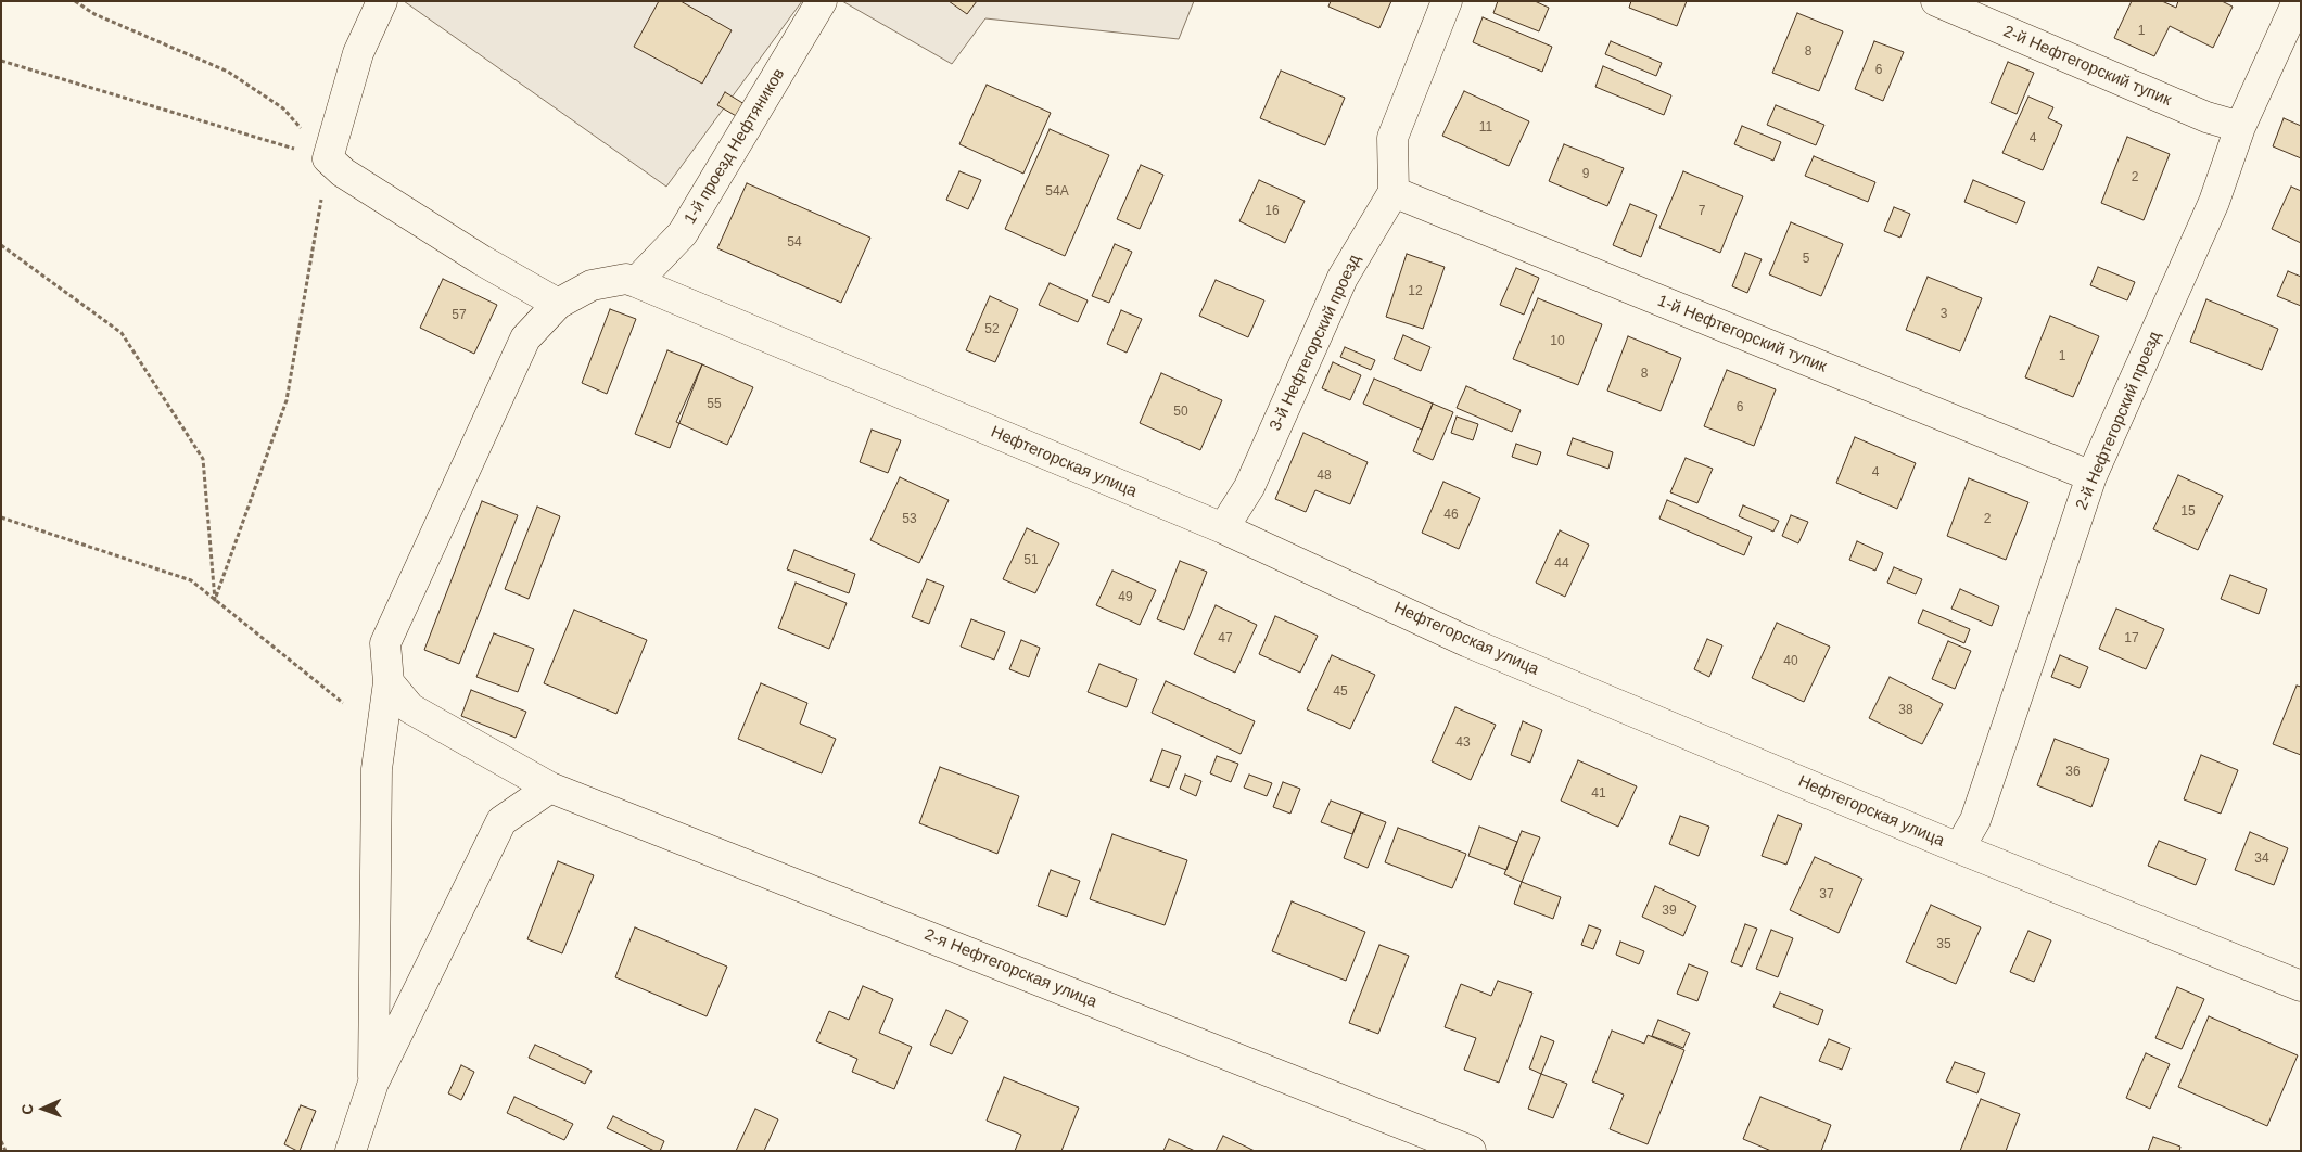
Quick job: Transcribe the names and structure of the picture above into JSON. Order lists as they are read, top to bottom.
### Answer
{
  "streets": {
    "street": [
      "2-й Нефтегорский тупик",
      "1-й проезд Нефтяников",
      "1-й Нефтегорский тупик",
      "3-й Нефтегорский проезд",
      "2-й Нефтегорский проезд",
      "Нефтегорская улица",
      "2-я Нефтегорская улица"
    ]
  },
  "crossings": [
    ["2-й Нефтегорский тупик", "2-й Нефтегорский проезд"],
    ["1-й проезд Нефтяников", "Нефтегорская улица"],
    ["1-й Нефтегорский тупик", "3-й Нефтегорский проезд"],
    ["1-й Нефтегорский тупик", "2-й Нефтегорский проезд"],
    ["3-й Нефтегорский проезд", "Нефтегорская улица"],
    ["2-й Нефтегорский проезд", "Нефтегорская улица"]
  ],
  "house_numbers": [
    "1",
    "8",
    "6",
    "11",
    "4",
    "9",
    "2",
    "54А",
    "16",
    "7",
    "54",
    "5",
    "12",
    "3",
    "57",
    "52",
    "10",
    "1",
    "8",
    "55",
    "6",
    "50",
    "4",
    "48",
    "15",
    "46",
    "53",
    "2",
    "51",
    "44",
    "49",
    "47",
    "17",
    "40",
    "45",
    "38",
    "43",
    "36",
    "41",
    "34",
    "37",
    "39",
    "35"
  ],
  "north": "left"
}
